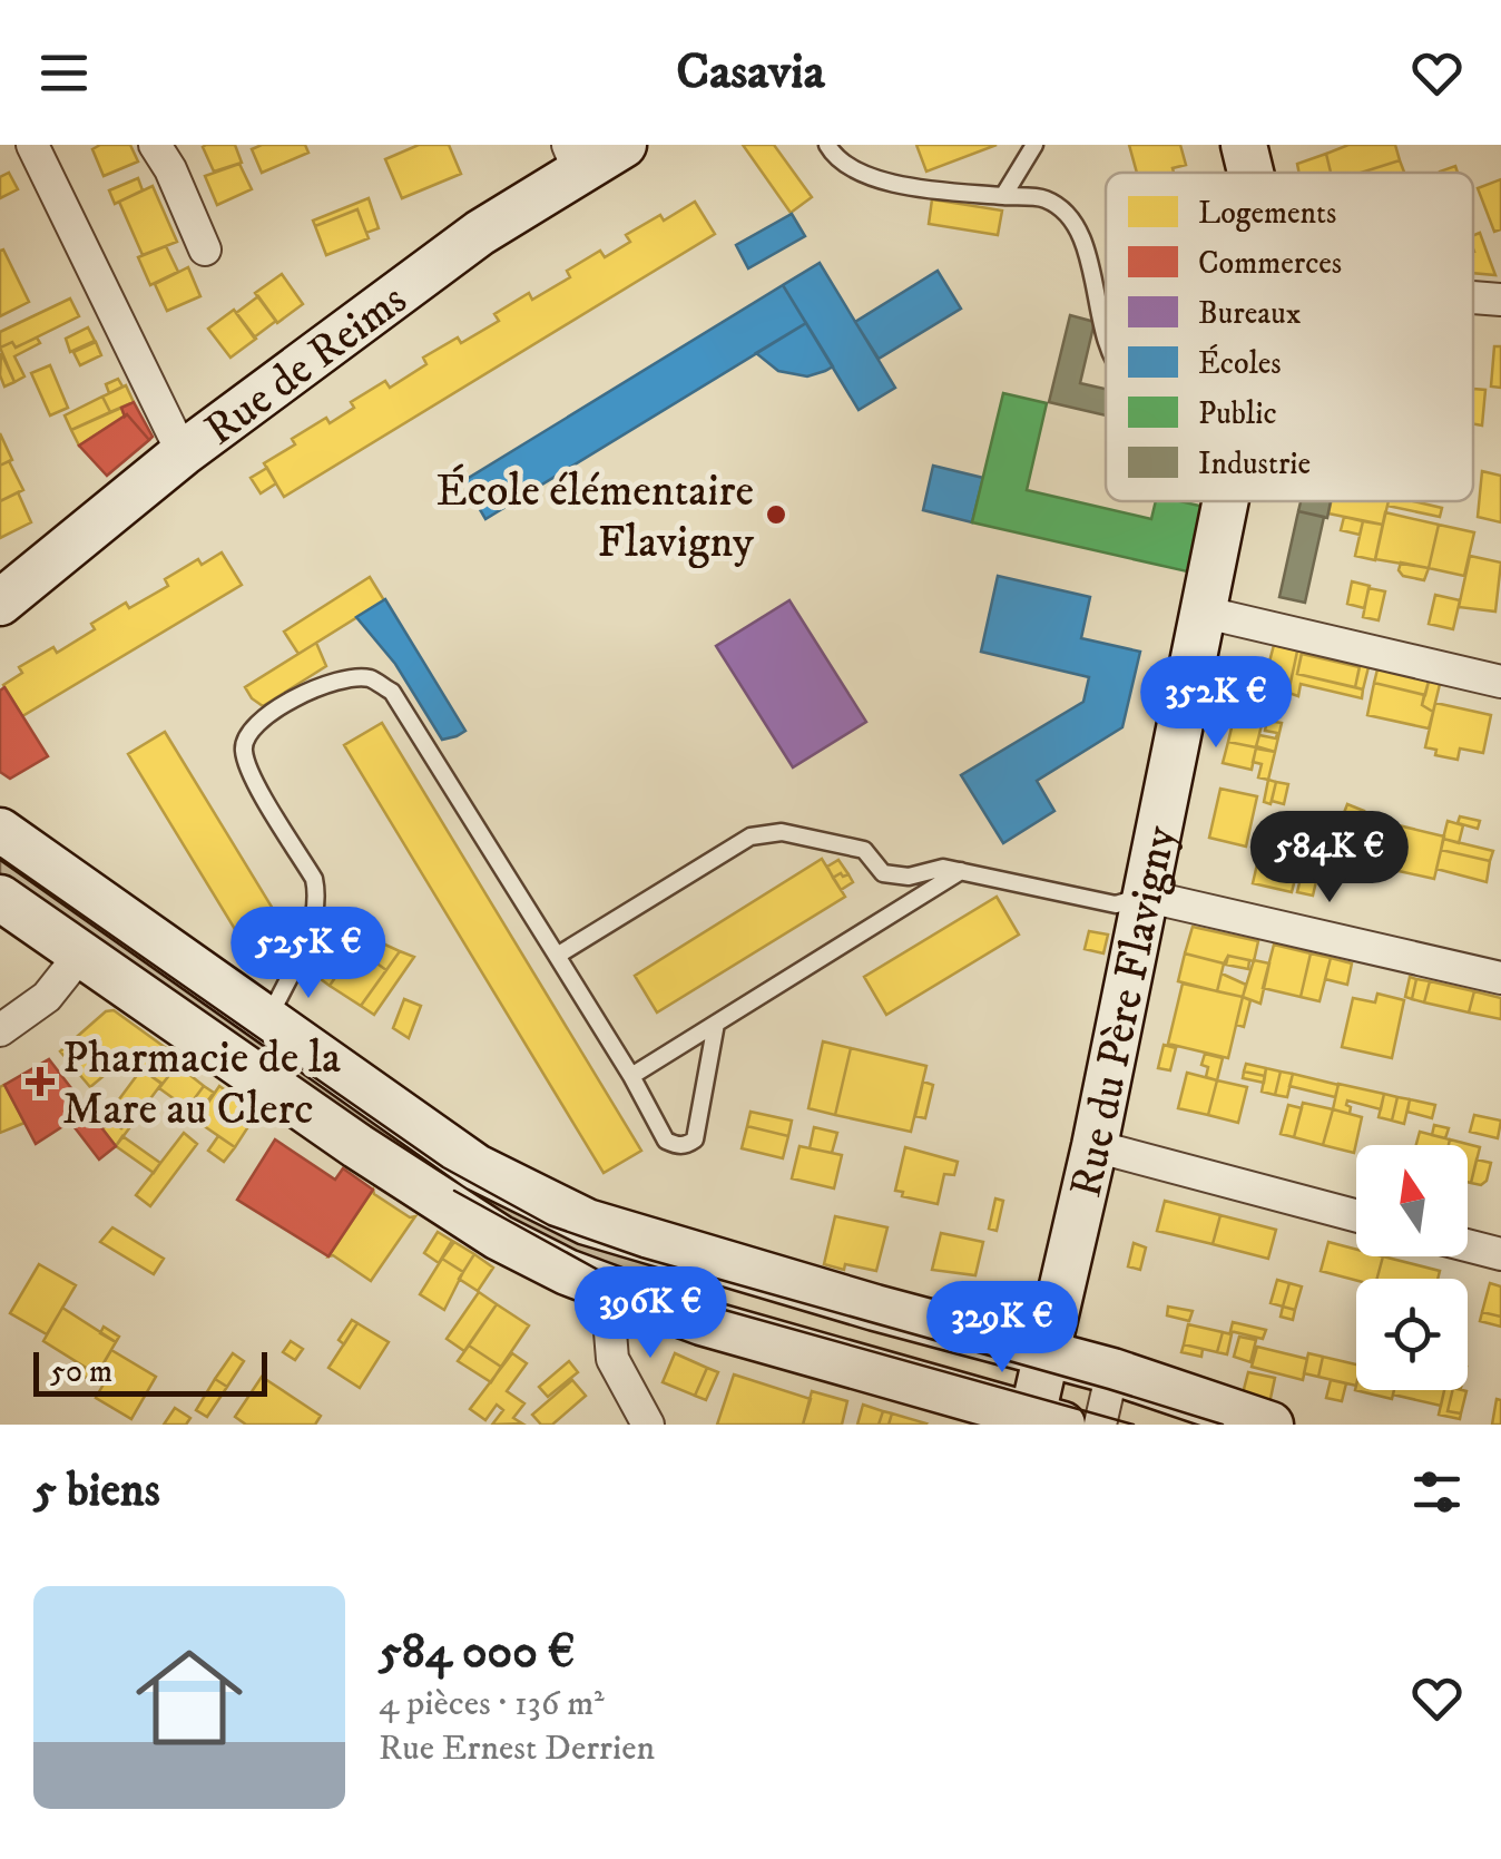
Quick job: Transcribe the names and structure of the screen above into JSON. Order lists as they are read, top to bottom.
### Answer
{
  "streets": {
    "main road": ["Rue de Reims", "Rue du Père Flavigny"]
  },
  "places": {
    "other": ["École élémentaire Flavigny"],
    "health": ["Pharmacie de la Mare au Clerc"]
  },
  "legend": [
    "Logements",
    "Commerces",
    "Bureaux",
    "Écoles",
    "Public",
    "Industrie"
  ],
  "scale_bar": "50 m",
  "north": "top",
  "page": {
    "header": "Casavia",
    "price": [
      "352K €",
      "584K €",
      "525K €",
      "396K €",
      "329K €"
    ],
    "scale": "50 m",
    "heading": "5 biens",
    "list": [
      {
        "name": "584 000 €",
        "note": "4 pièces · 136 m² · Rue Ernest Derrien"
      }
    ]
  }
}
